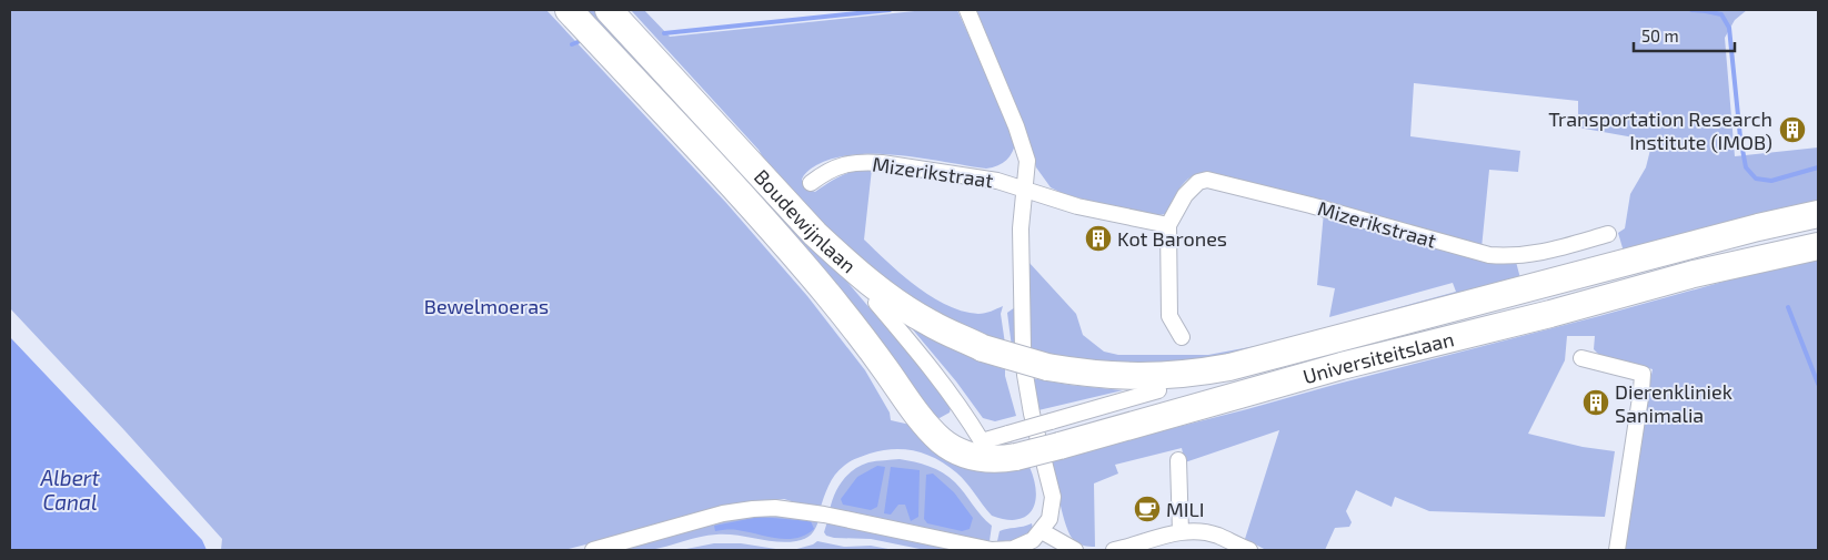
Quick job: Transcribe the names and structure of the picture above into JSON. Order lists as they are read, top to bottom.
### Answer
{
  "streets": {
    "highway": ["Boudewijnlaan", "Universiteitslaan"],
    "street": ["Mizerikstraat"]
  },
  "crossings": [
    ["Boudewijnlaan", "Universiteitslaan"]
  ],
  "water": ["Albert Canal"],
  "parks": ["Bewelmoeras"],
  "places": {
    "building": ["Transportation Research Institute (IMOB)", "Kot Barones", "Dierenkliniek Sanimalia"],
    "cafe": ["MILI"]
  },
  "scale_bar": "50 m"
}
